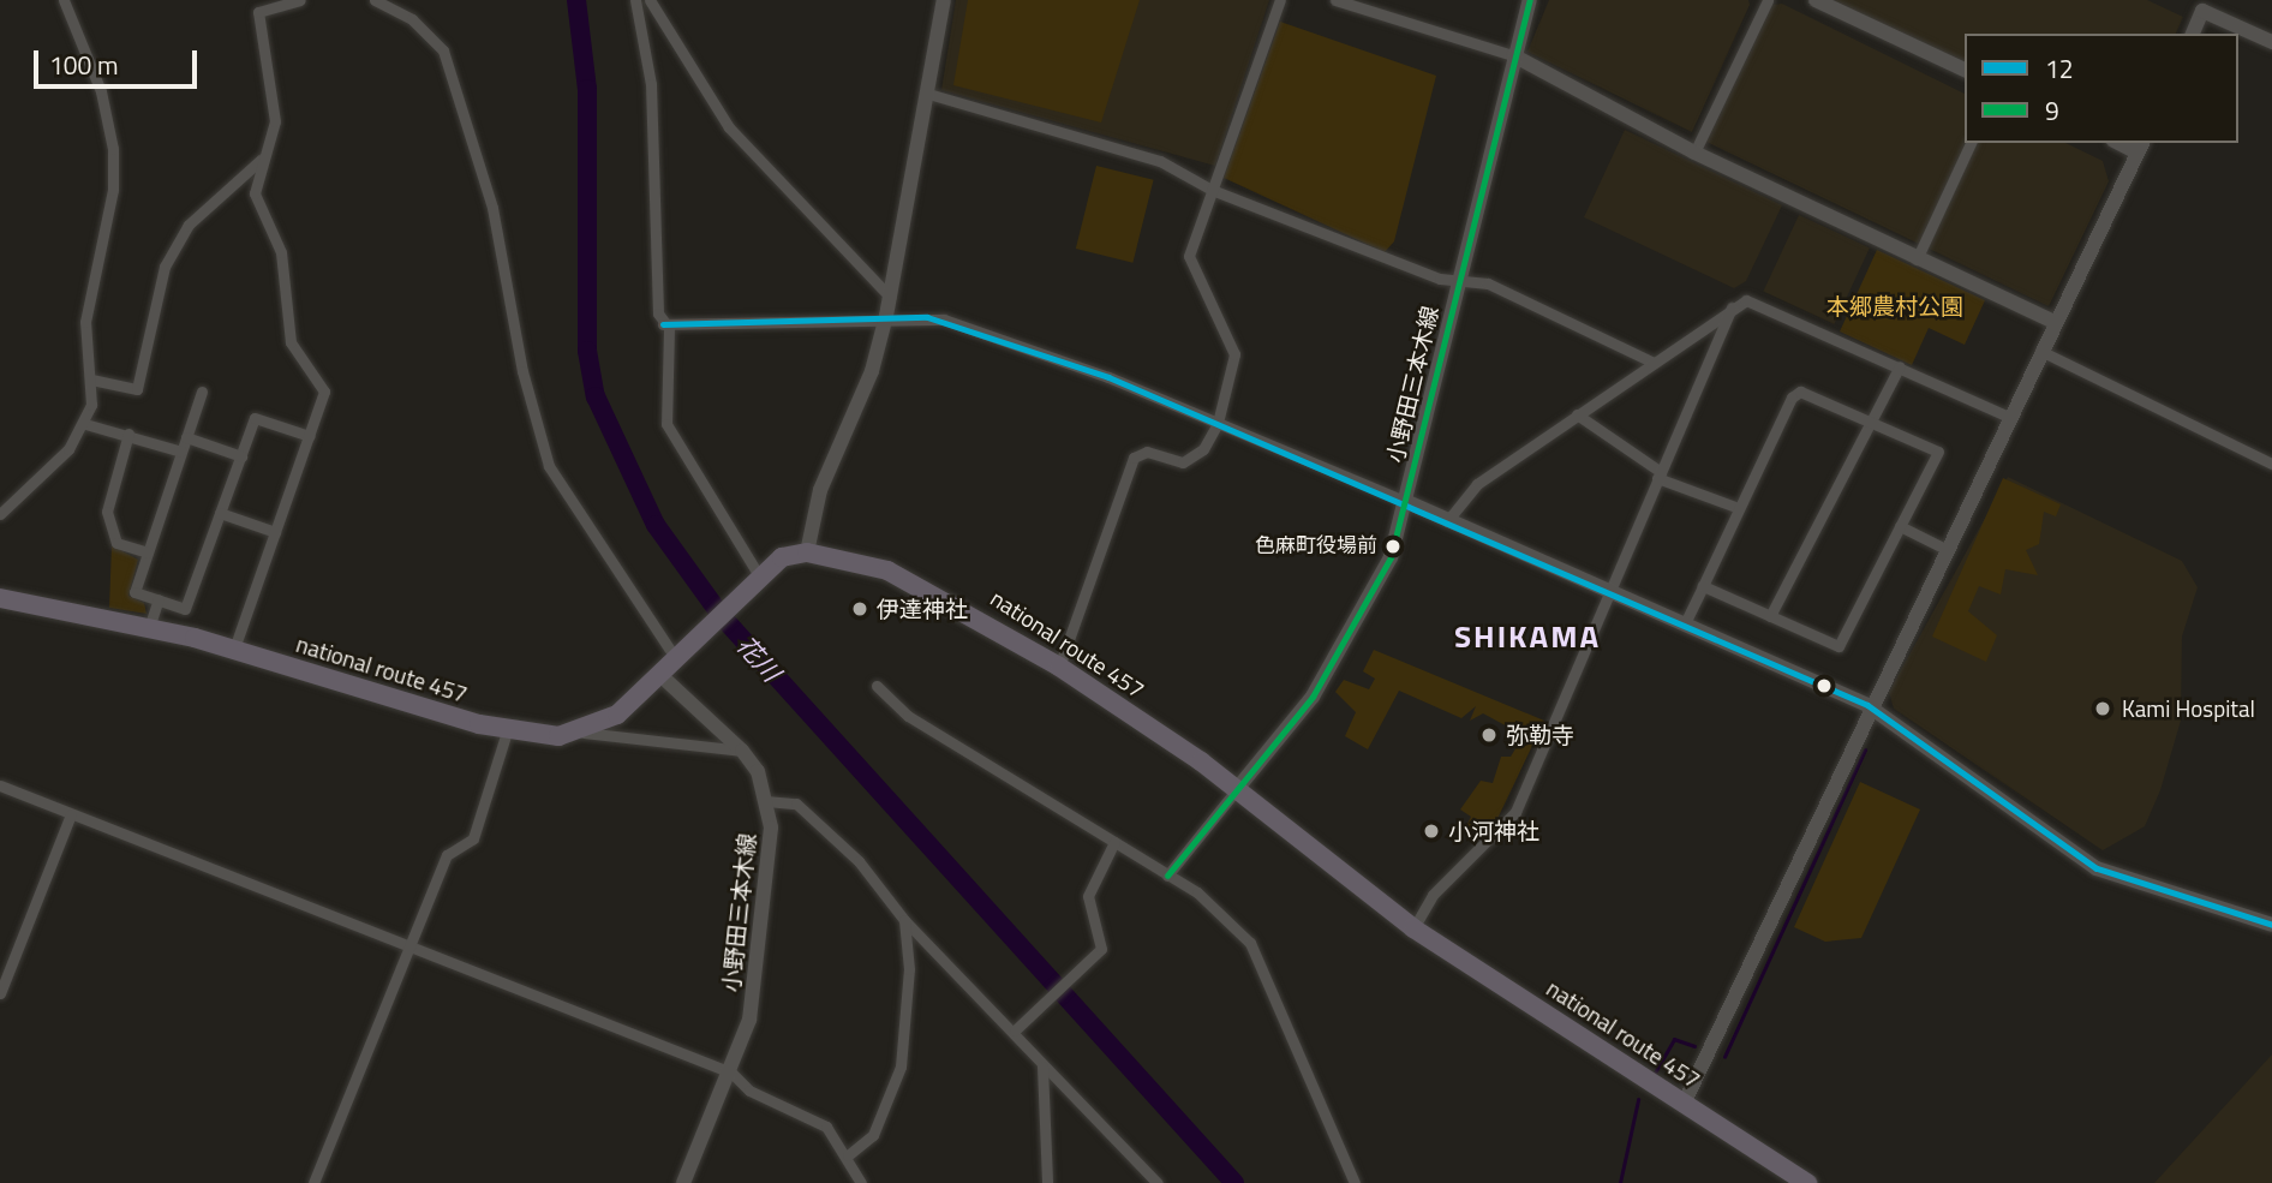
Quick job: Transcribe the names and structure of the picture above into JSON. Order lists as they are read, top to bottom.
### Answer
{
  "streets": {
    "highway": ["national route 457"],
    "street": ["小野田三本木線"]
  },
  "crossings": [
    ["小野田三本木線", "national route 457"]
  ],
  "districts": ["SHIKAMA"],
  "water": ["花川"],
  "parks": ["本郷農村公園"],
  "places": [
    "色麻町役場前",
    "伊達神社",
    "Kami Hospital",
    "弥勒寺",
    "小河神社"
  ],
  "lines": ["transit line 9", "transit line 12"],
  "legend": ["12", "9"],
  "scale_bar": "100 m"
}
